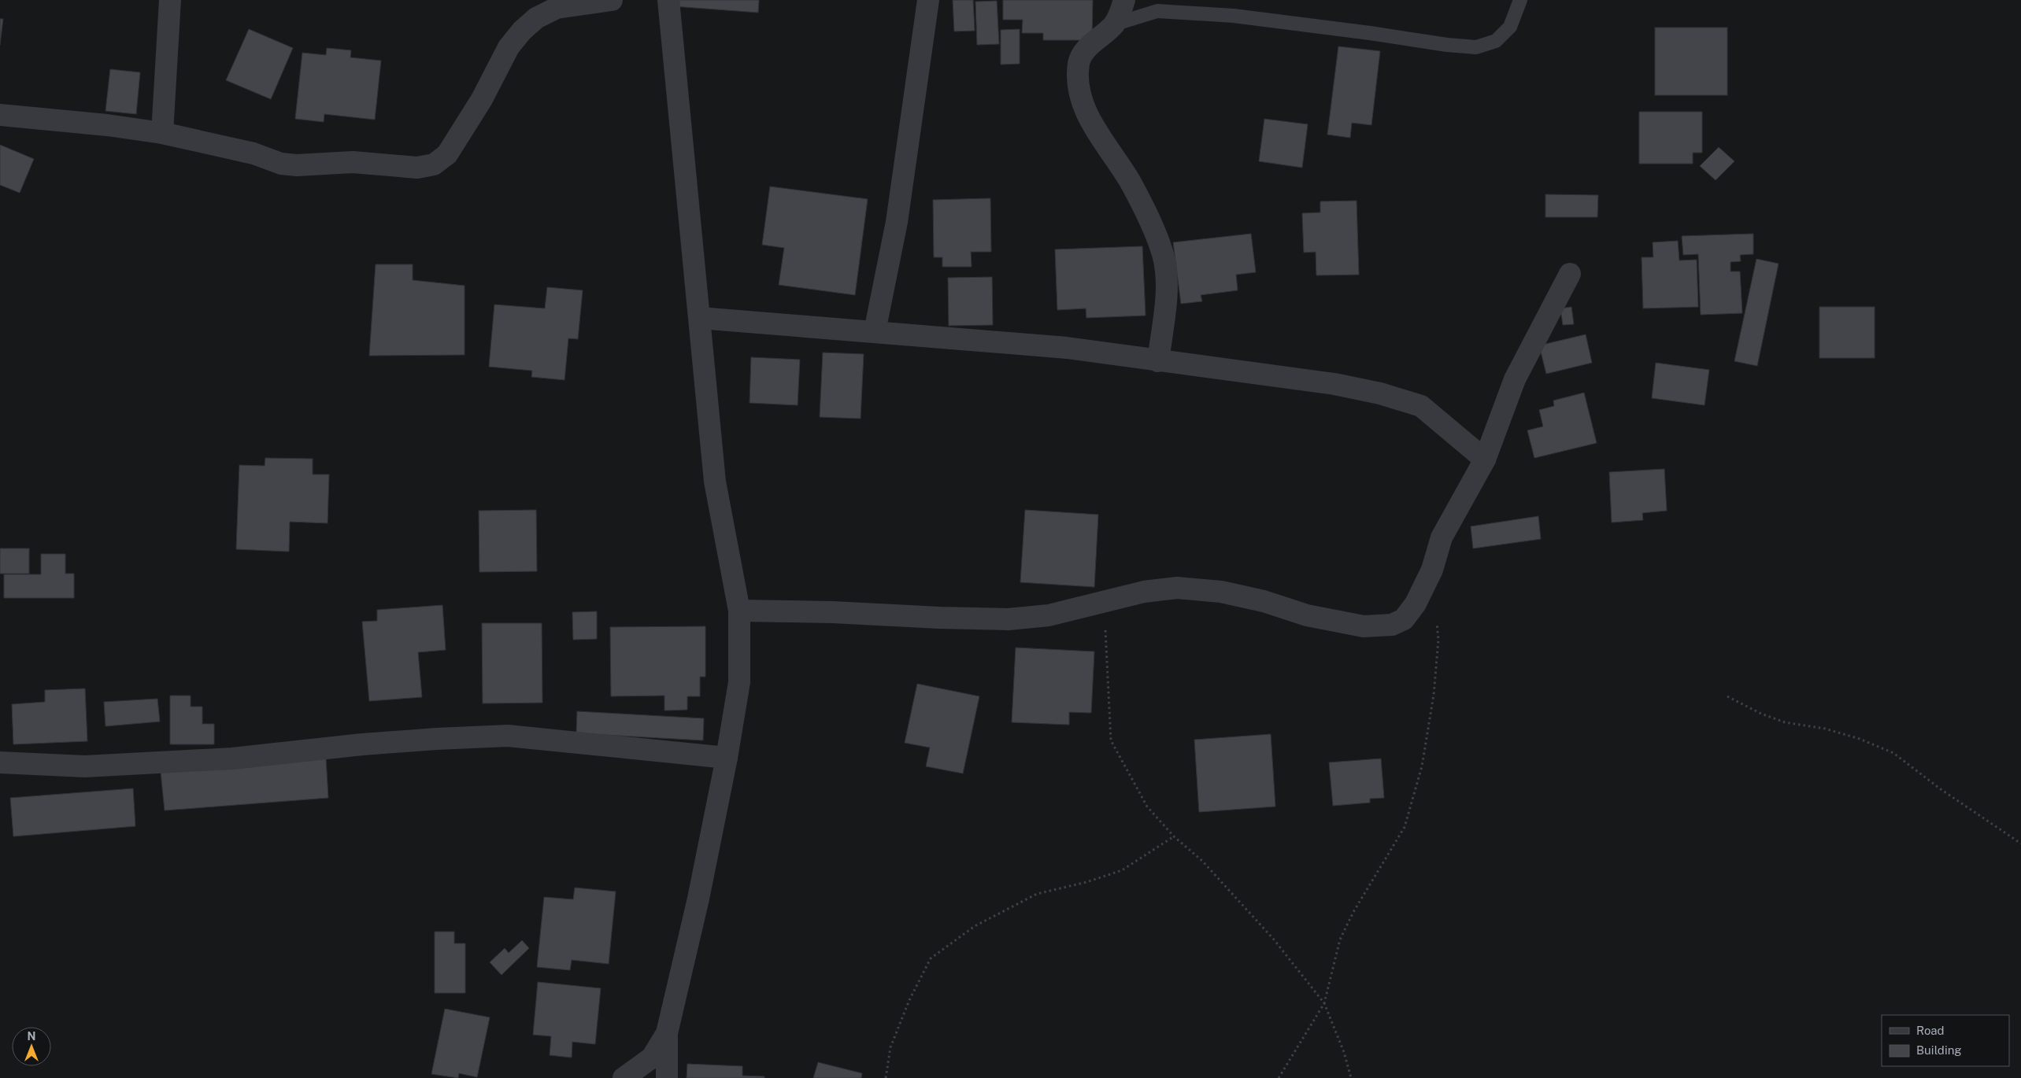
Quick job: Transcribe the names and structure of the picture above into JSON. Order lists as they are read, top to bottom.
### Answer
{
  "legend": ["Road", "Building"],
  "north": "top"
}
